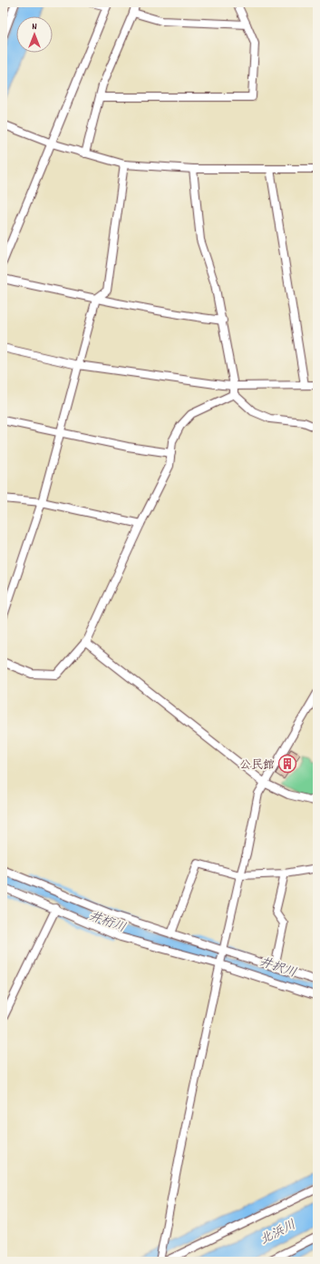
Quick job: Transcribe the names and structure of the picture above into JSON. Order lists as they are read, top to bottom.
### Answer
{
  "water": ["井桁川", "井択川", "北浜川"],
  "places": {
    "building": ["公民館"]
  },
  "north": "top"
}
